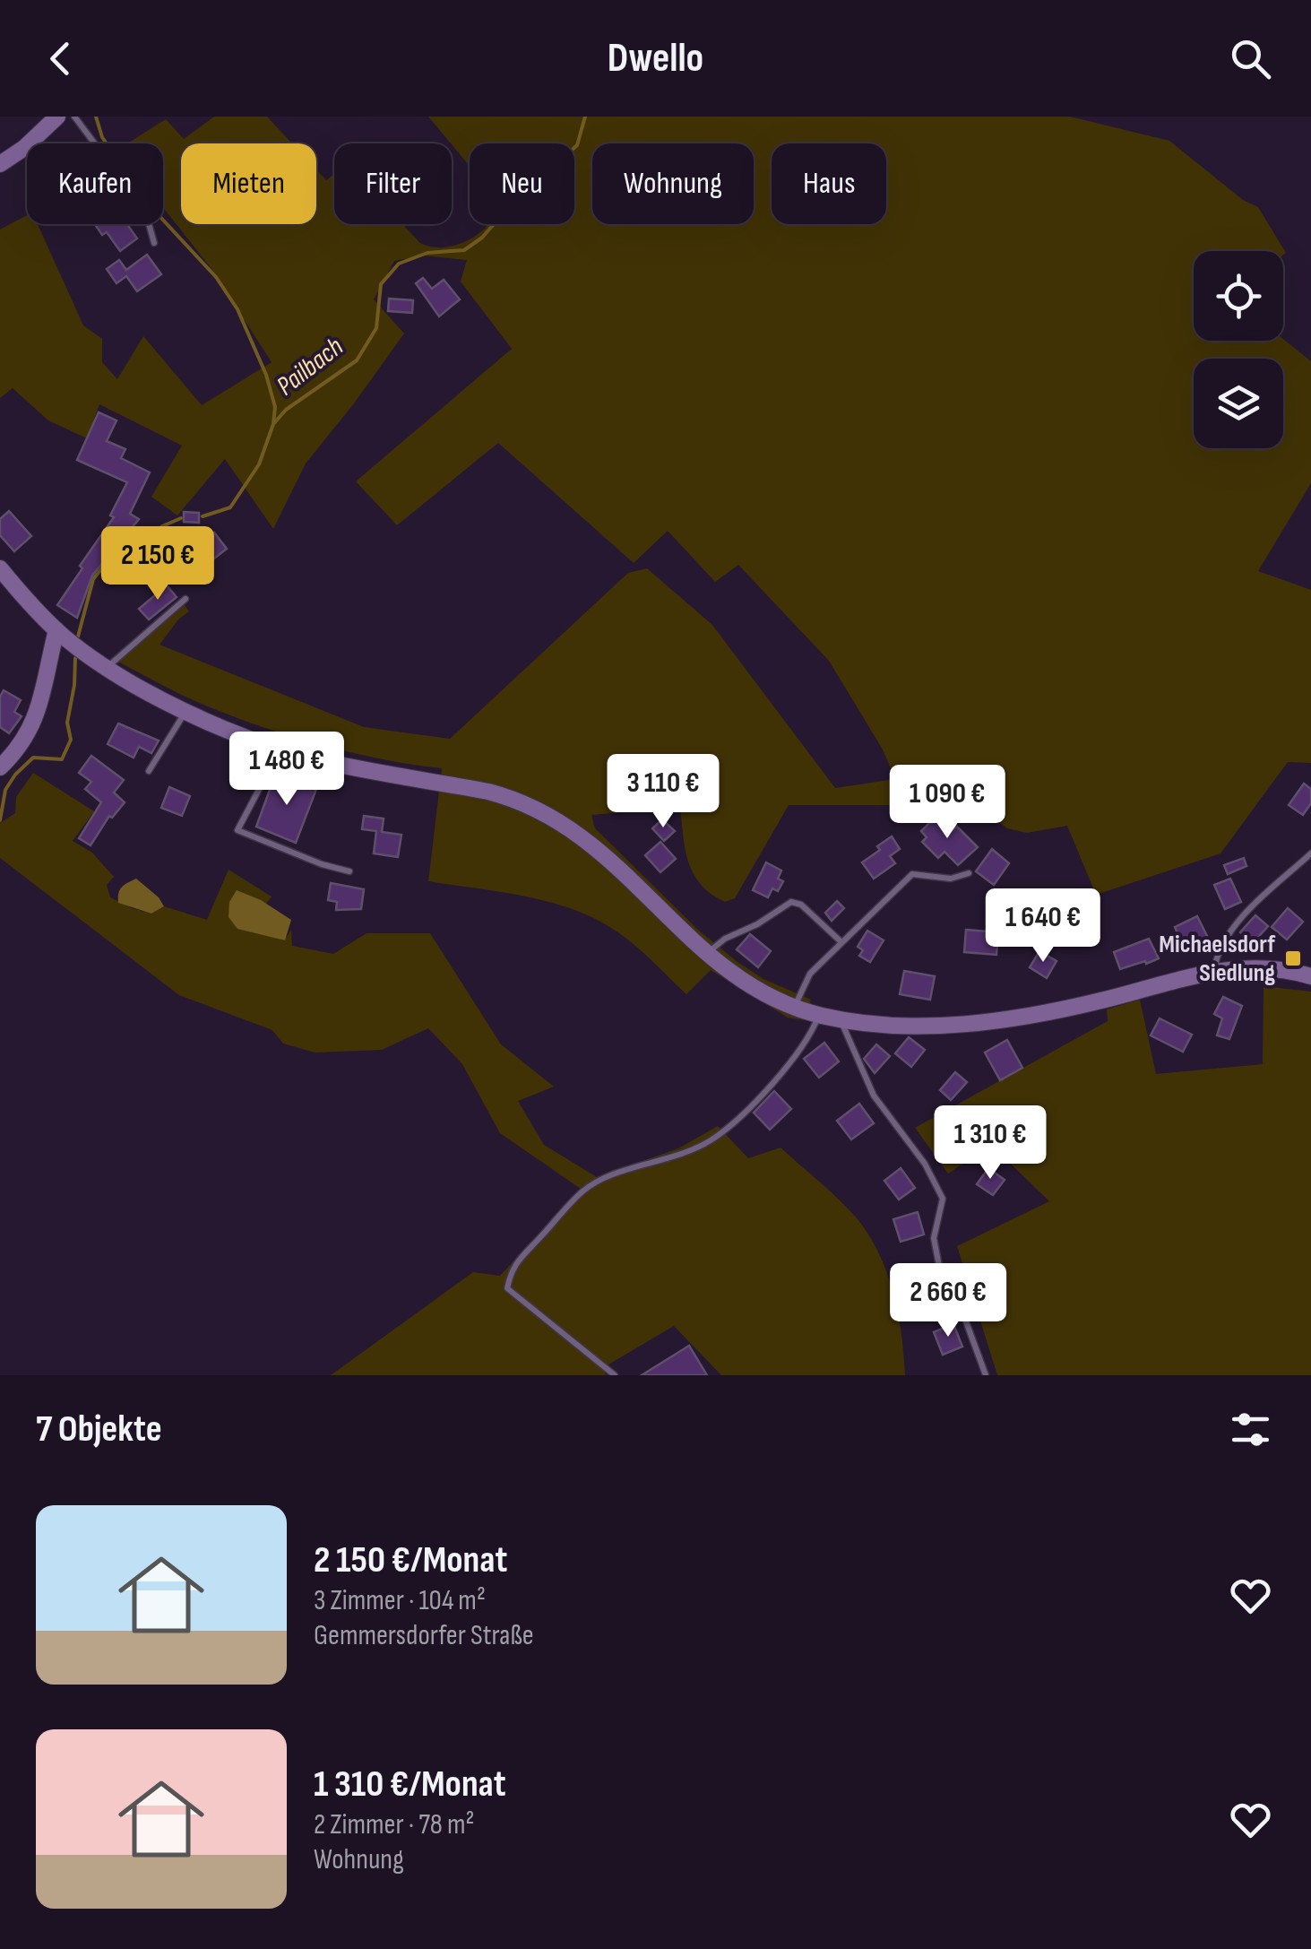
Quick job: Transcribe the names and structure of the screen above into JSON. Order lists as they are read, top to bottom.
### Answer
{
  "water": ["Pailbach"],
  "places": {
    "transit": ["Michaelsdorf Siedlung"]
  },
  "page": {
    "header": "Dwello",
    "chip": [
      "Kaufen",
      "Mieten",
      "Filter",
      "Neu",
      "Wohnung",
      "Haus"
    ],
    "price": [
      "2 150 €",
      "1 480 €",
      "3 110 €",
      "1 090 €",
      "1 640 €",
      "1 310 €",
      "2 660 €"
    ],
    "heading": "7 Objekte",
    "list": [
      {
        "name": "2 150 €/Monat",
        "note": "3 Zimmer · 104 m² · Gemmersdorfer Straße"
      },
      {
        "name": "1 310 €/Monat",
        "note": "2 Zimmer · 78 m² · Wohnung"
      }
    ]
  }
}
